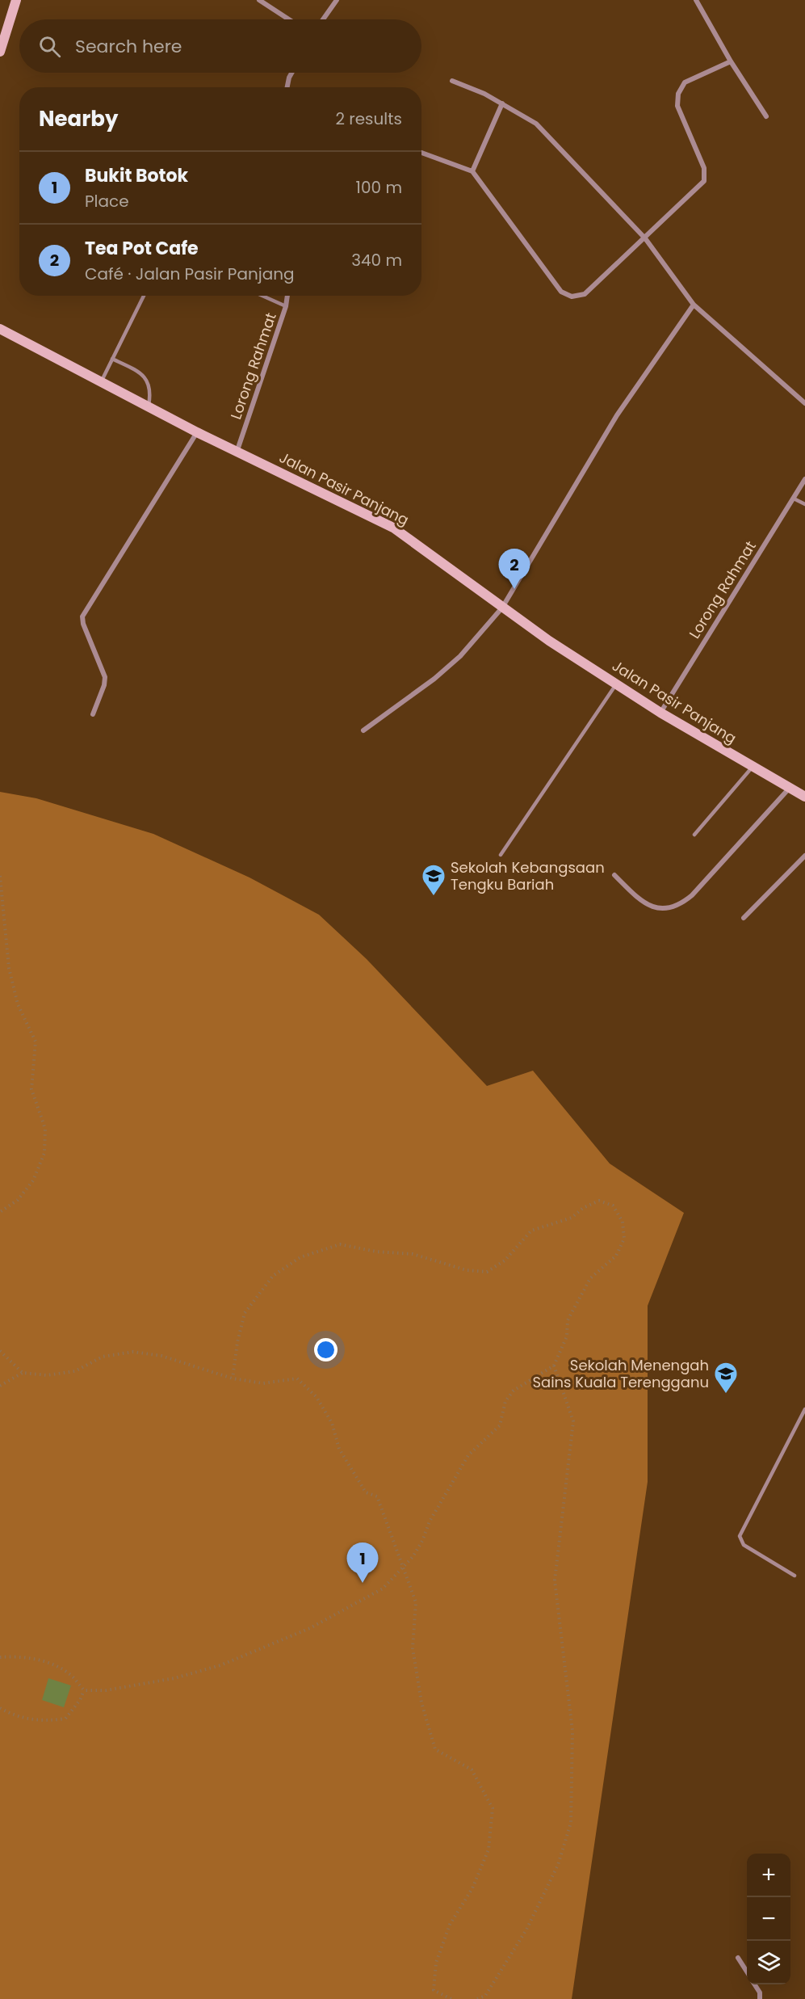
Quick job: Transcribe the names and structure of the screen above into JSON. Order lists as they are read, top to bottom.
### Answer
{
  "streets": {
    "main road": ["Jalan Pasir Panjang"],
    "street": ["Lorong Rahmat"]
  },
  "crossings": [
    ["Lorong Rahmat", "Jalan Pasir Panjang"]
  ],
  "places": {
    "school or university": ["Sekolah Kebangsaan Tengku Bariah", "Sekolah Menengah Sains Kuala Terengganu"]
  },
  "page": {
    "search": "Search here",
    "heading": ["Nearby", "2 results"],
    "list": [
      {
        "mark": "1",
        "name": "Bukit Botok",
        "note": "Place",
        "value": "100 m"
      },
      {
        "mark": "2",
        "name": "Tea Pot Cafe",
        "note": "Café · Jalan Pasir Panjang",
        "value": "340 m"
      }
    ],
    "pins": ["2", "1"],
    "map_buttons": ["+", "−"]
  }
}
